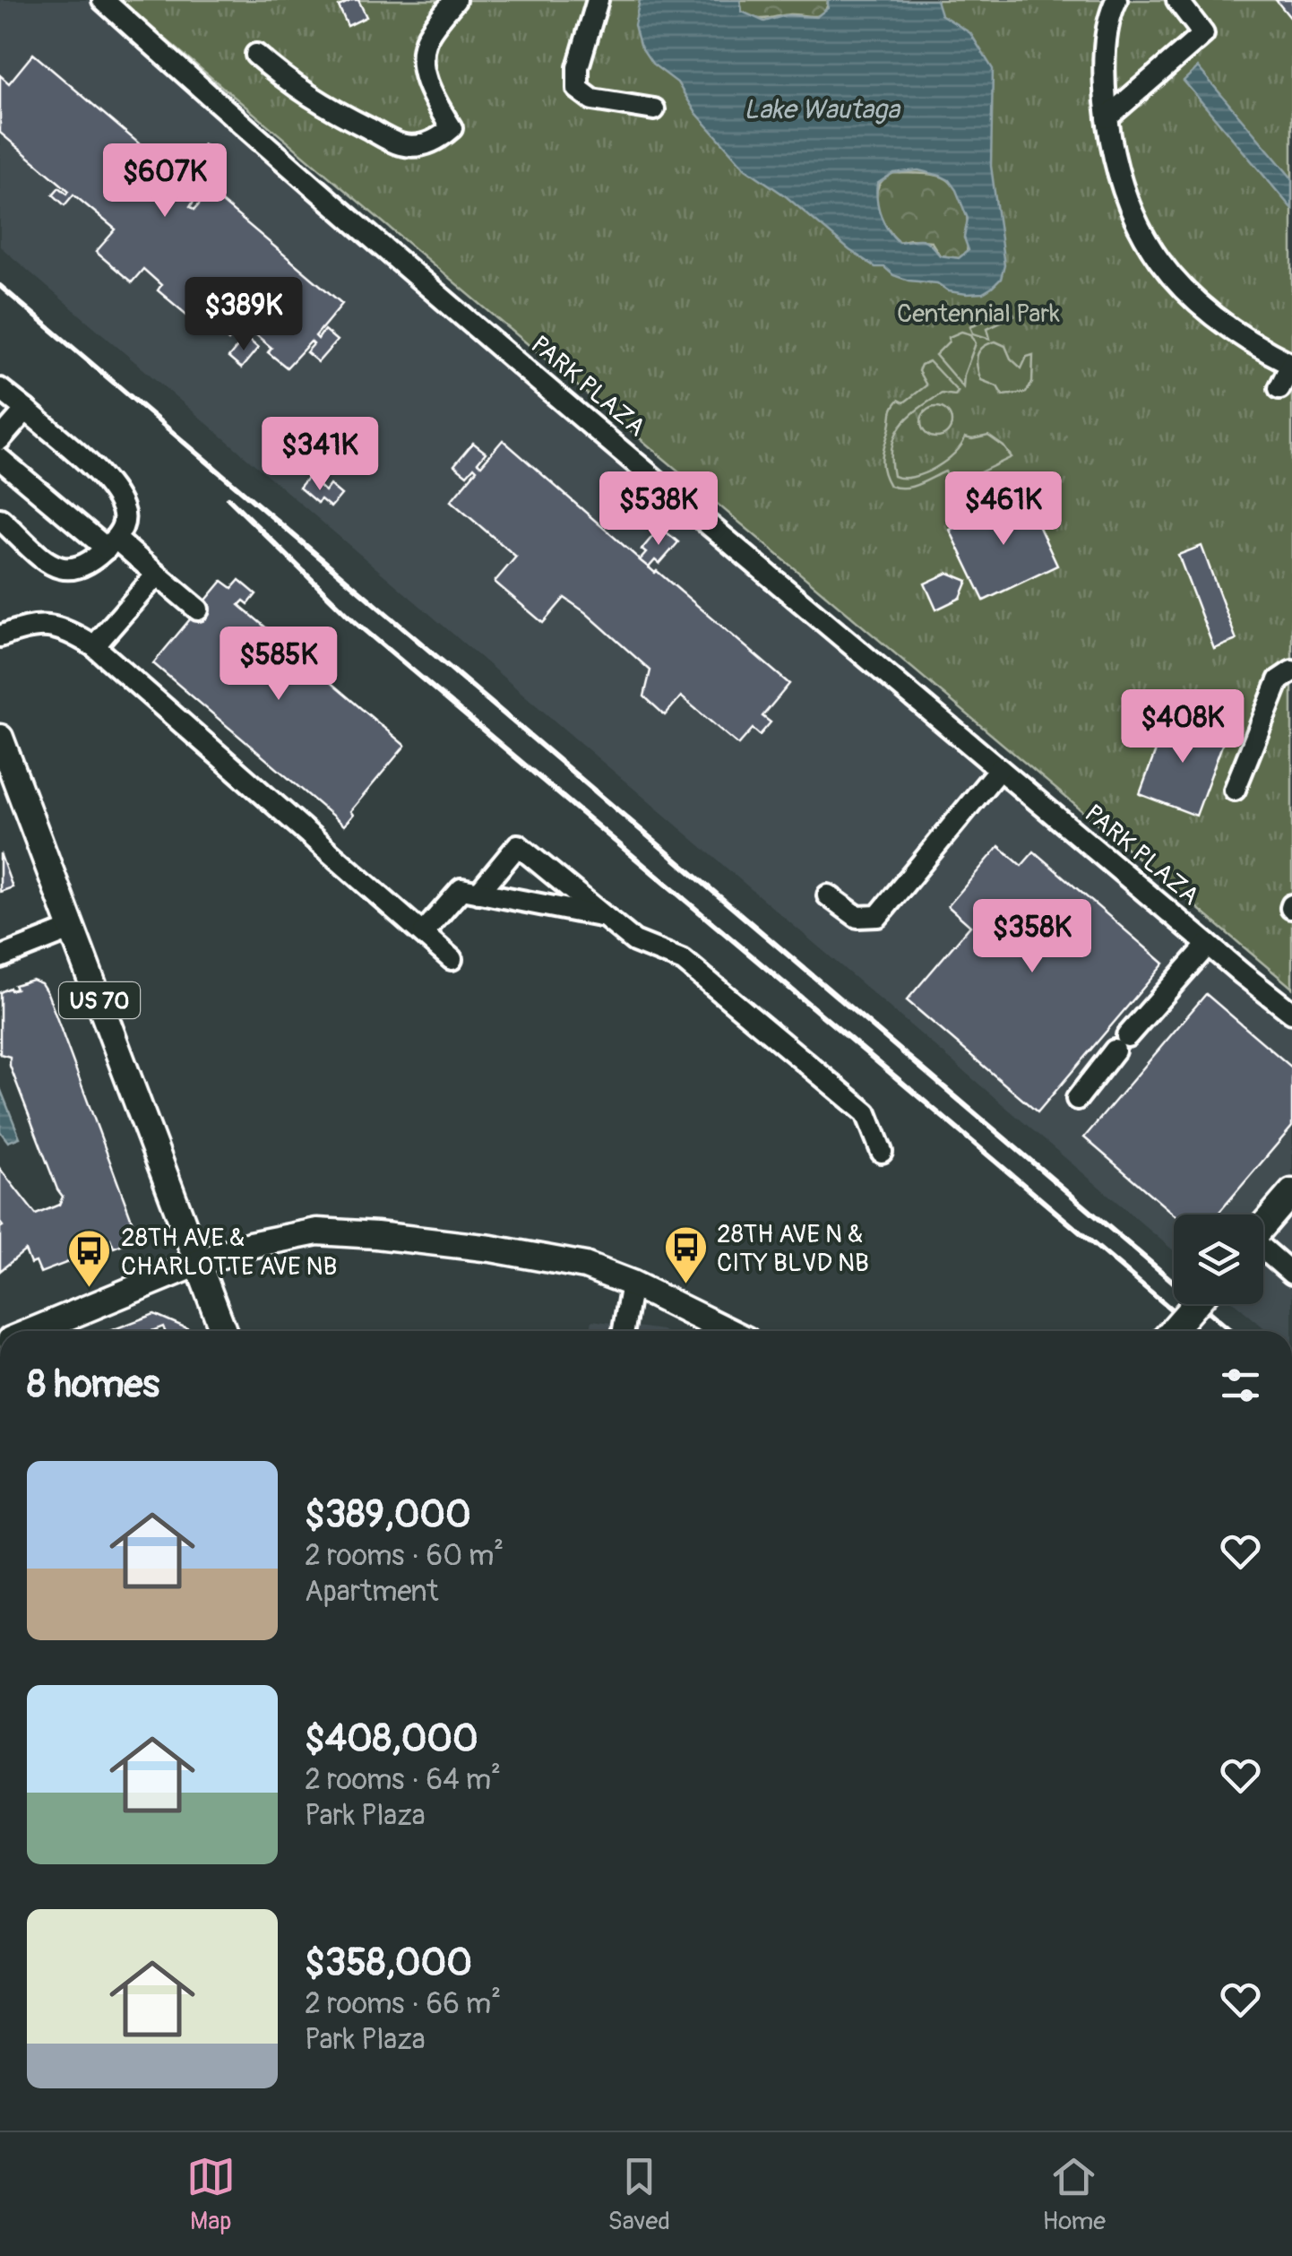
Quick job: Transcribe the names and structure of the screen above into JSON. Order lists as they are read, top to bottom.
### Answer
{
  "streets": {
    "main road": ["US 70"],
    "street": ["PARK PLAZA"]
  },
  "water": ["Lake Wautaga"],
  "parks": ["Centennial Park"],
  "places": {
    "bus stop": ["28TH AVE N & CITY BLVD NB", "28TH AVE & CHARLOTTE AVE NB"]
  },
  "page": {
    "price": [
      "$607K",
      "$389K",
      "$341K",
      "$538K",
      "$461K",
      "$585K",
      "$408K",
      "$358K"
    ],
    "heading": "8 homes",
    "list": [
      {
        "name": "$389,000",
        "note": "2 rooms · 60 m² · Apartment"
      },
      {
        "name": "$408,000",
        "note": "2 rooms · 64 m² · Park Plaza"
      },
      {
        "name": "$358,000",
        "note": "2 rooms · 66 m² · Park Plaza"
      }
    ],
    "tabs": ["Map", "Saved", "Home"]
  }
}
